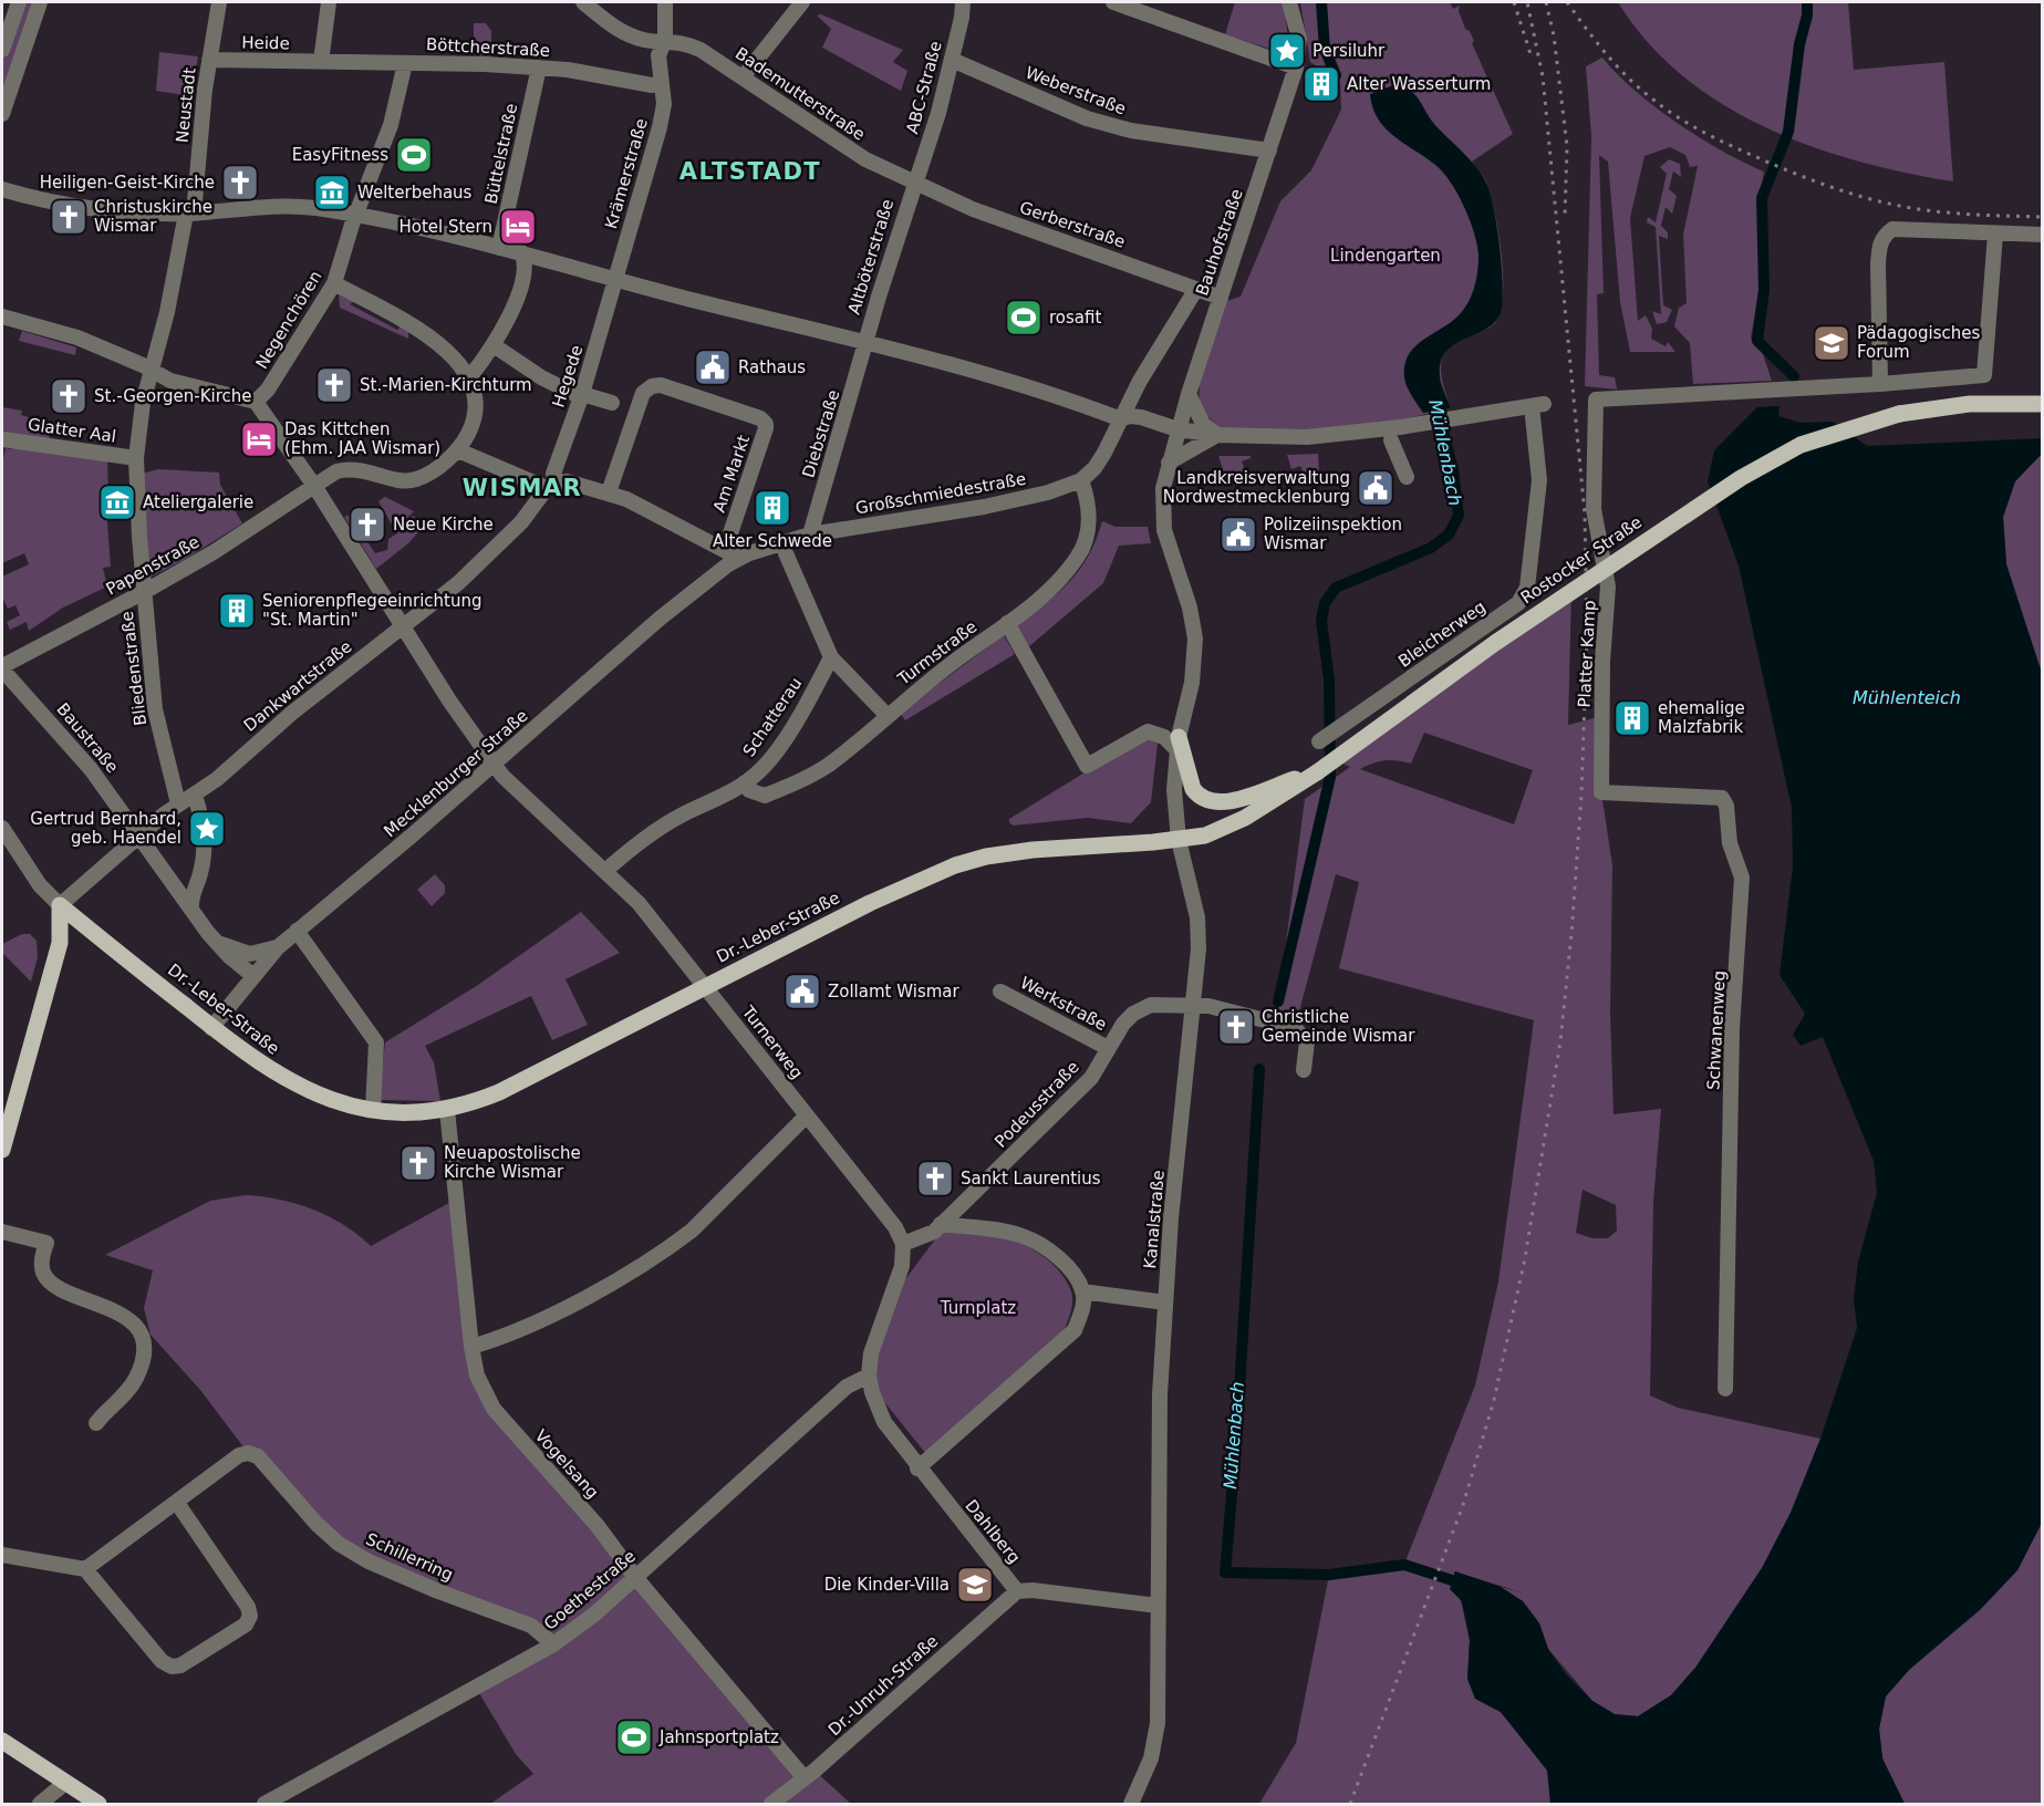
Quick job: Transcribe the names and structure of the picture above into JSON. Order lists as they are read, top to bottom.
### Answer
{
  "streets": {
    "main road": ["Rostocker Straße", "Dr.-Leber-Straße"],
    "street": [
      "Heide",
      "Böttcherstraße",
      "ABC-Straße",
      "Weberstraße",
      "Bademutterstraße",
      "Neustadt",
      "Büttelstraße",
      "Krämerstraße",
      "Gerberstraße",
      "Bauhofstraße",
      "Altböterstraße",
      "Negenchören",
      "Hegede",
      "Glatter Aal",
      "Diebstraße",
      "Am Markt",
      "Großschmiedestraße",
      "Papenstraße",
      "Bleicherweg",
      "Turmstraße",
      "Platter Kamp",
      "Bliedenstraße",
      "Dankwartstraße",
      "Schatterau",
      "Baustraße",
      "Mecklenburger Straße",
      "Werkstraße",
      "Schwanenweg",
      "Turnerweg",
      "Podeusstraße",
      "Kanalstraße",
      "Vogelsang",
      "Dahlberg",
      "Schillerring",
      "Goethestraße",
      "Dr.-Unruh-Straße"
    ]
  },
  "crossings": [
    ["Heide", "Böttcherstraße"],
    ["Heide", "Neustadt"],
    ["Böttcherstraße", "Büttelstraße"],
    ["Böttcherstraße", "Negenchören"],
    ["ABC-Straße", "Weberstraße"],
    ["ABC-Straße", "Bademutterstraße"],
    ["ABC-Straße", "Gerberstraße"],
    ["ABC-Straße", "Altböterstraße"],
    ["Weberstraße", "Bauhofstraße"],
    ["Bademutterstraße", "Krämerstraße"],
    ["Bademutterstraße", "Gerberstraße"],
    ["Bademutterstraße", "Altböterstraße"],
    ["Neustadt", "Bliedenstraße"],
    ["Krämerstraße", "Hegede"],
    ["Gerberstraße", "Bauhofstraße"],
    ["Gerberstraße", "Altböterstraße"],
    ["Altböterstraße", "Diebstraße"],
    ["Negenchören", "Turnerweg"],
    ["Hegede", "Dankwartstraße"],
    ["Glatter Aal", "Bliedenstraße"],
    ["Diebstraße", "Großschmiedestraße"],
    ["Großschmiedestraße", "Turmstraße"],
    ["Großschmiedestraße", "Mecklenburger Straße"],
    ["Rostocker Straße", "Dr.-Leber-Straße"],
    ["Rostocker Straße", "Kanalstraße"],
    ["Papenstraße", "Bliedenstraße"],
    ["Papenstraße", "Baustraße"],
    ["Papenstraße", "Turnerweg"],
    ["Turmstraße", "Schatterau"],
    ["Platter Kamp", "Schwanenweg"],
    ["Bliedenstraße", "Dankwartstraße"],
    ["Dankwartstraße", "Baustraße"],
    ["Dankwartstraße", "Dr.-Leber-Straße"],
    ["Dankwartstraße", "Turnerweg"],
    ["Schatterau", "Turnerweg"],
    ["Baustraße", "Mecklenburger Straße"],
    ["Mecklenburger Straße", "Dr.-Leber-Straße"],
    ["Mecklenburger Straße", "Turnerweg"],
    ["Dr.-Leber-Straße", "Turnerweg"],
    ["Dr.-Leber-Straße", "Kanalstraße"],
    ["Dr.-Leber-Straße", "Vogelsang"],
    ["Werkstraße", "Podeusstraße"],
    ["Turnerweg", "Podeusstraße"],
    ["Podeusstraße", "Kanalstraße"],
    ["Vogelsang", "Goethestraße"],
    ["Vogelsang", "Dr.-Unruh-Straße"],
    ["Dahlberg", "Goethestraße"],
    ["Dahlberg", "Dr.-Unruh-Straße"],
    ["Schillerring", "Goethestraße"]
  ],
  "districts": ["ALTSTADT", "WISMAR"],
  "water": ["Mühlenbach", "Mühlenteich"],
  "parks": ["Lindengarten", "Turnplatz"],
  "places": {
    "place": ["Persiluhr", "Gertrud Bernhard, geb. Haendel"],
    "building": [
      "Alter Wasserturm",
      "Alter Schwede",
      "Seniorenpflegeeinrichtung \"St. Martin\"",
      "ehemalige Malzfabrik"
    ],
    "sports": ["EasyFitness", "rosafit", "Jahnsportplatz"],
    "church": [
      "Heiligen-Geist-Kirche",
      "Christuskirche Wismar",
      "St.-Marien-Kirchturm",
      "St.-Georgen-Kirche",
      "Neue Kirche",
      "Christliche Gemeinde Wismar",
      "Neuapostolische Kirche Wismar",
      "Sankt Laurentius"
    ],
    "museum": ["Welterbehaus", "Ateliergalerie"],
    "hotel": ["Hotel Stern", "Das Kittchen (Ehm. JAA Wismar)"],
    "school or university": ["Pädagogisches Forum", "Die Kinder-Villa"],
    "public building": [
      "Rathaus",
      "Landkreisverwaltung Nordwestmecklenburg",
      "Polizeiinspektion Wismar",
      "Zollamt Wismar"
    ]
  }
}
